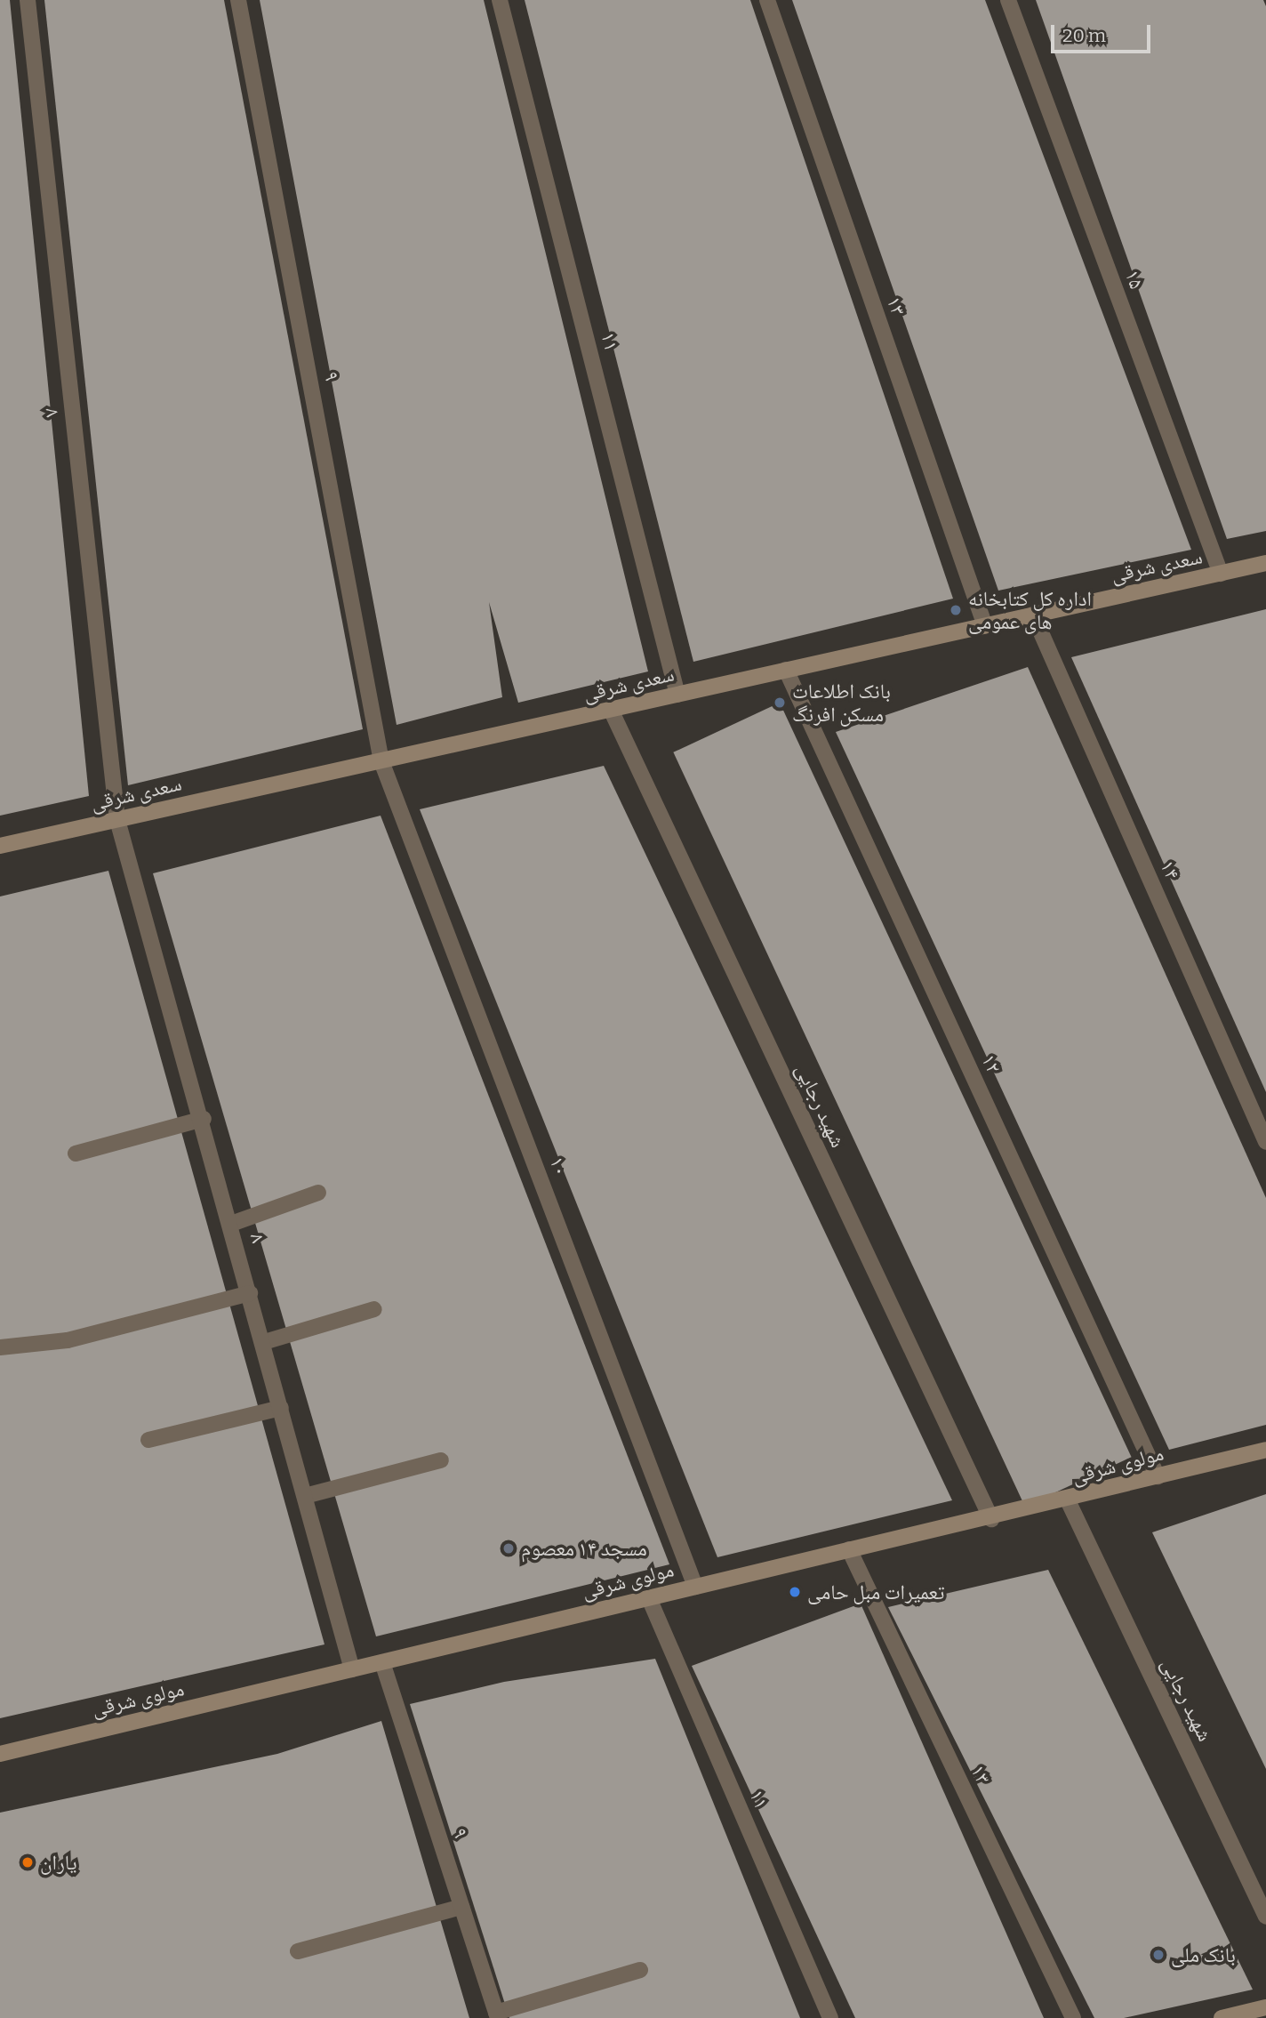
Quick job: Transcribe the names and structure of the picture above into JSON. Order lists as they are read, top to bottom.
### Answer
{
  "streets": {
    "main road": ["سعدی شرقی", "مولوی شرقی"],
    "street": [
      "۱۵",
      "۱۳",
      "۱۱",
      "۹",
      "۷",
      "۱۴",
      "۱۲",
      "شهید رجایی",
      "۱۰",
      "۸"
    ]
  },
  "crossings": [
    ["۱۵", "سعدی شرقی"],
    ["۱۳", "سعدی شرقی"],
    ["۱۳", "مولوی شرقی"],
    ["۱۱", "سعدی شرقی"],
    ["۱۱", "مولوی شرقی"],
    ["۹", "سعدی شرقی"],
    ["۹", "۱۰"],
    ["۹", "مولوی شرقی"],
    ["۷", "سعدی شرقی"],
    ["۷", "۸"],
    ["سعدی شرقی", "۱۴"],
    ["سعدی شرقی", "۱۲"],
    ["سعدی شرقی", "شهید رجایی"],
    ["سعدی شرقی", "۱۰"],
    ["سعدی شرقی", "۸"],
    ["۱۲", "مولوی شرقی"],
    ["شهید رجایی", "مولوی شرقی"],
    ["۱۰", "مولوی شرقی"],
    ["۸", "مولوی شرقی"]
  ],
  "places": [
    "اداره کل کتابخانه های عمومی",
    "بانک اطلاعات مسکن افرنگ",
    "مسجد ۱۴ معصوم",
    "تعمیرات مبل حامی",
    "یاران",
    "بانک ملی"
  ],
  "scale_bar": "20 m"
}
